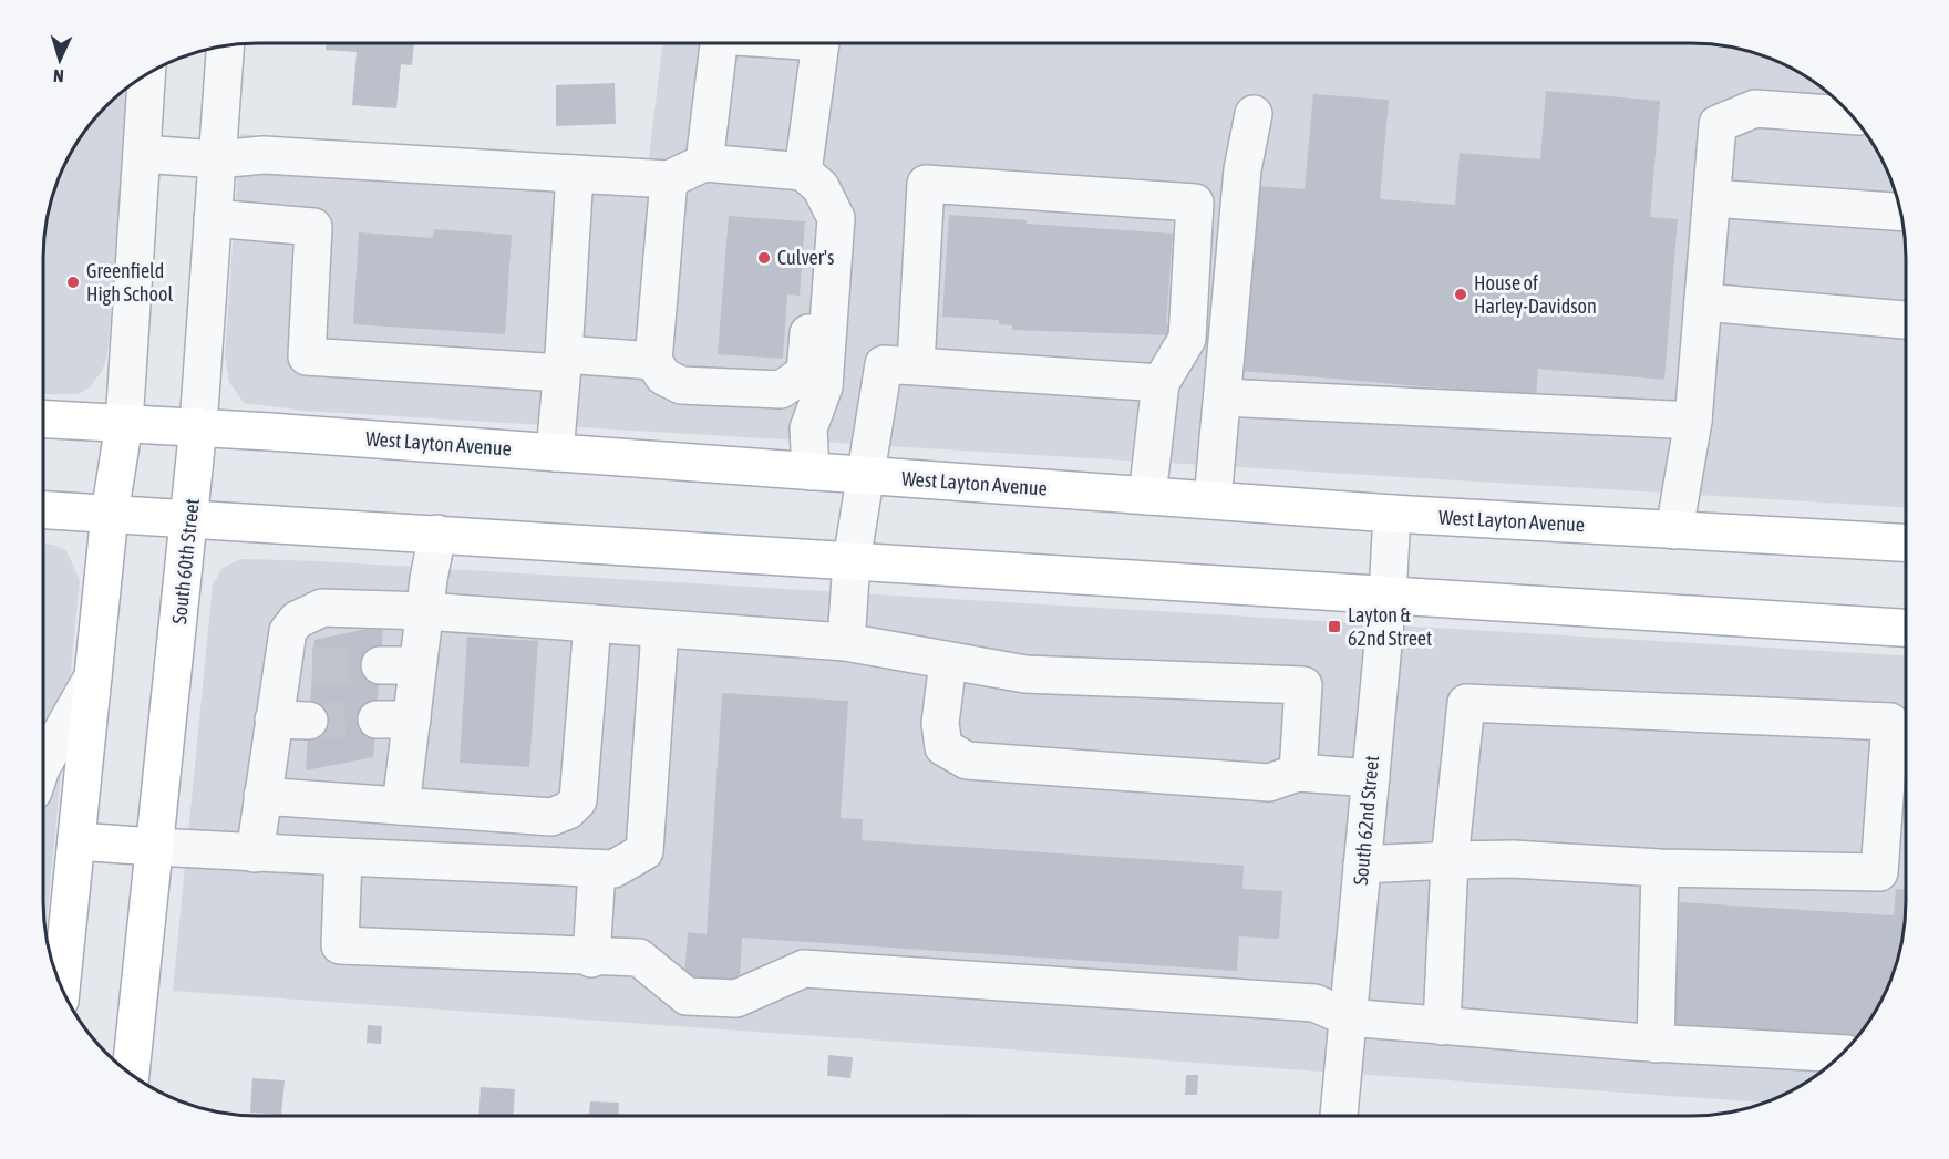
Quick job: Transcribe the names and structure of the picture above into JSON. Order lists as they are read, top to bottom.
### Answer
{
  "streets": {
    "main road": ["West Layton Avenue", "South 60th Street"],
    "street": ["South 62nd Street"]
  },
  "crossings": [
    ["West Layton Avenue", "South 60th Street"],
    ["West Layton Avenue", "South 62nd Street"]
  ],
  "places": {
    "other": ["Culver's", "Greenfield High School", "House of Harley-Davidson"],
    "transit": ["Layton & 62nd Street"]
  },
  "north": "bottom"
}
